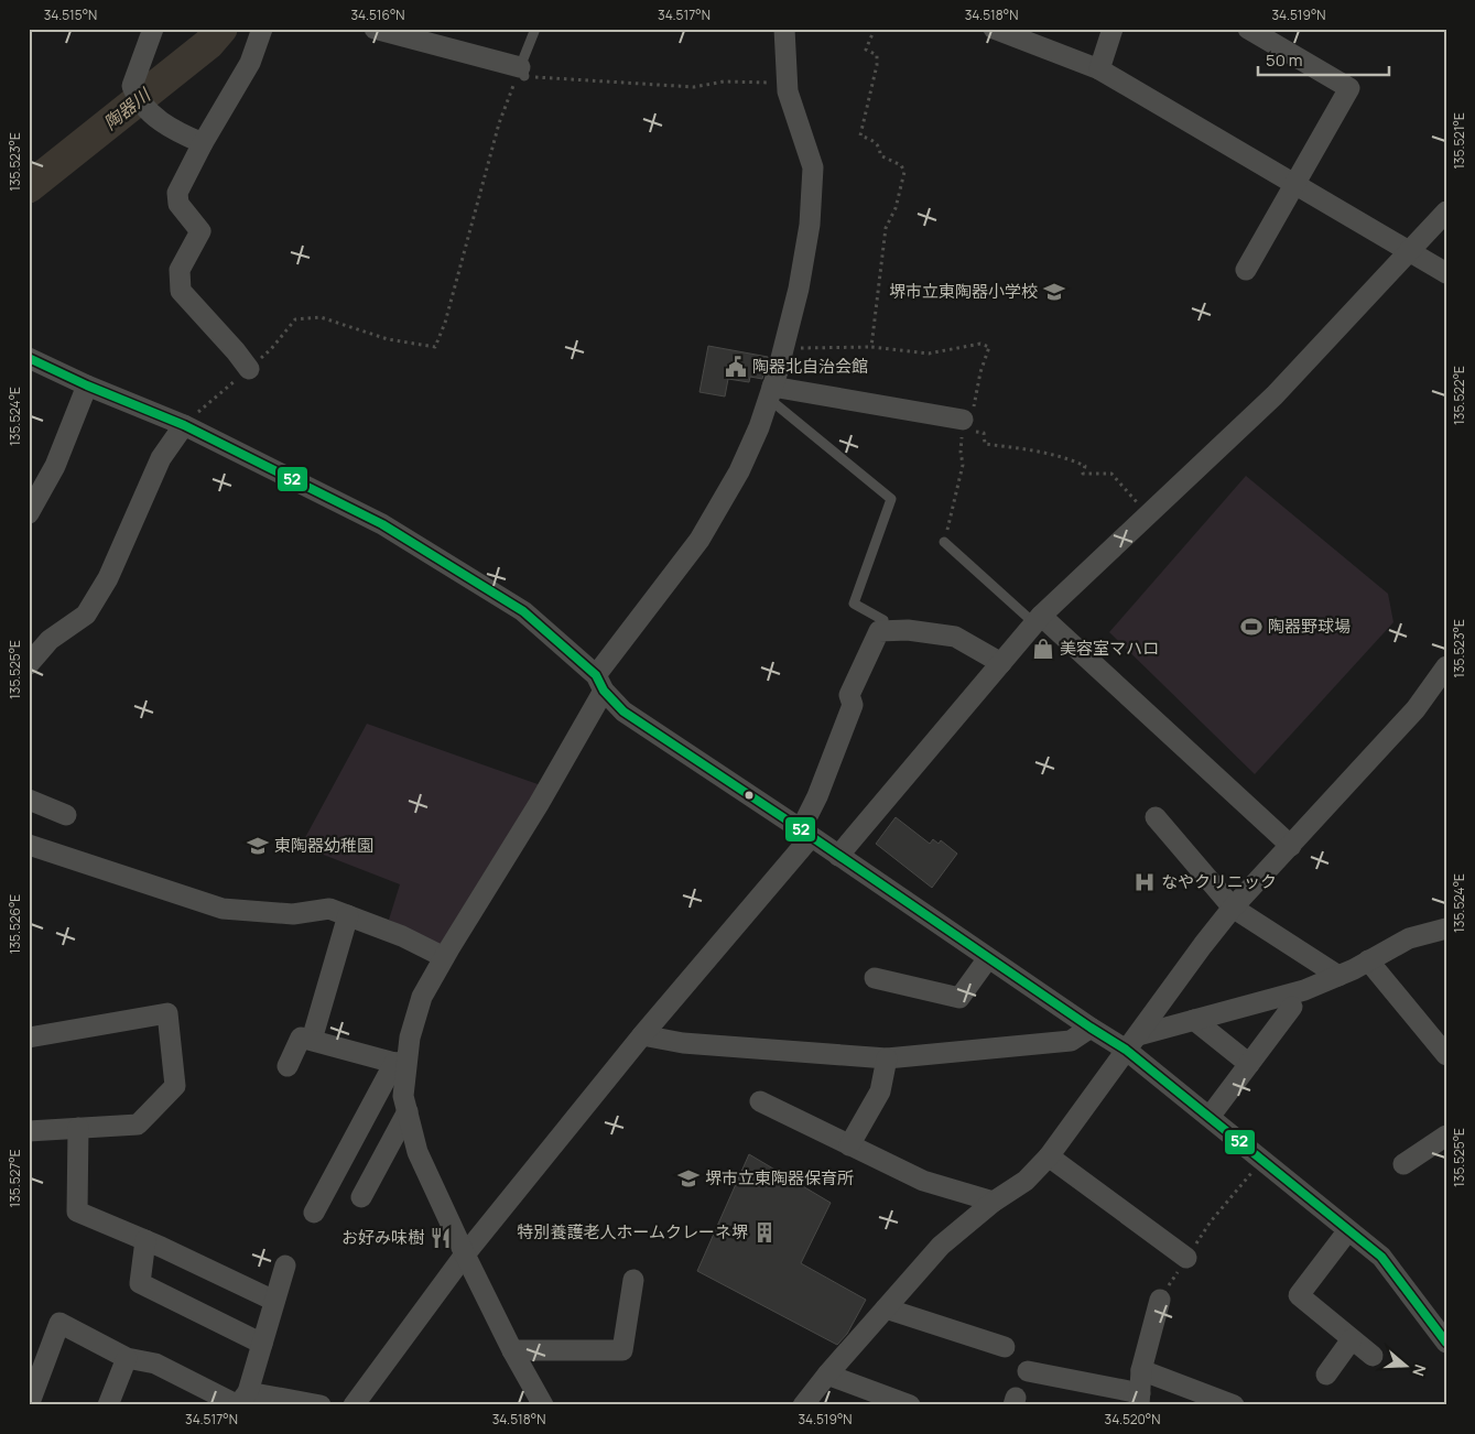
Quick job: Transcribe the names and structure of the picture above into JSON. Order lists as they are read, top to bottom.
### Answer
{
  "water": ["陶器川"],
  "places": {
    "school or university": ["堺市立東陶器小学校", "東陶器幼稚園", "堺市立東陶器保育所"],
    "public building": ["陶器北自治会館"],
    "sports": ["陶器野球場"],
    "shop": ["美容室マハロ"],
    "hospital": ["なやクリニック"],
    "building": ["特別養護老人ホームクレーネ堺"],
    "restaurant": ["お好み味樹"]
  },
  "lines": ["transit line 52"],
  "scale_bar": "50 m",
  "north": "right",
  "coordinates": [
    "34.515°N",
    "34.516°N",
    "34.517°N",
    "34.518°N",
    "34.519°N",
    "135.521°E",
    "135.523°E",
    "135.522°E",
    "135.524°E",
    "135.525°E",
    "135.526°E",
    "135.527°E",
    "34.520°N"
  ]
}
